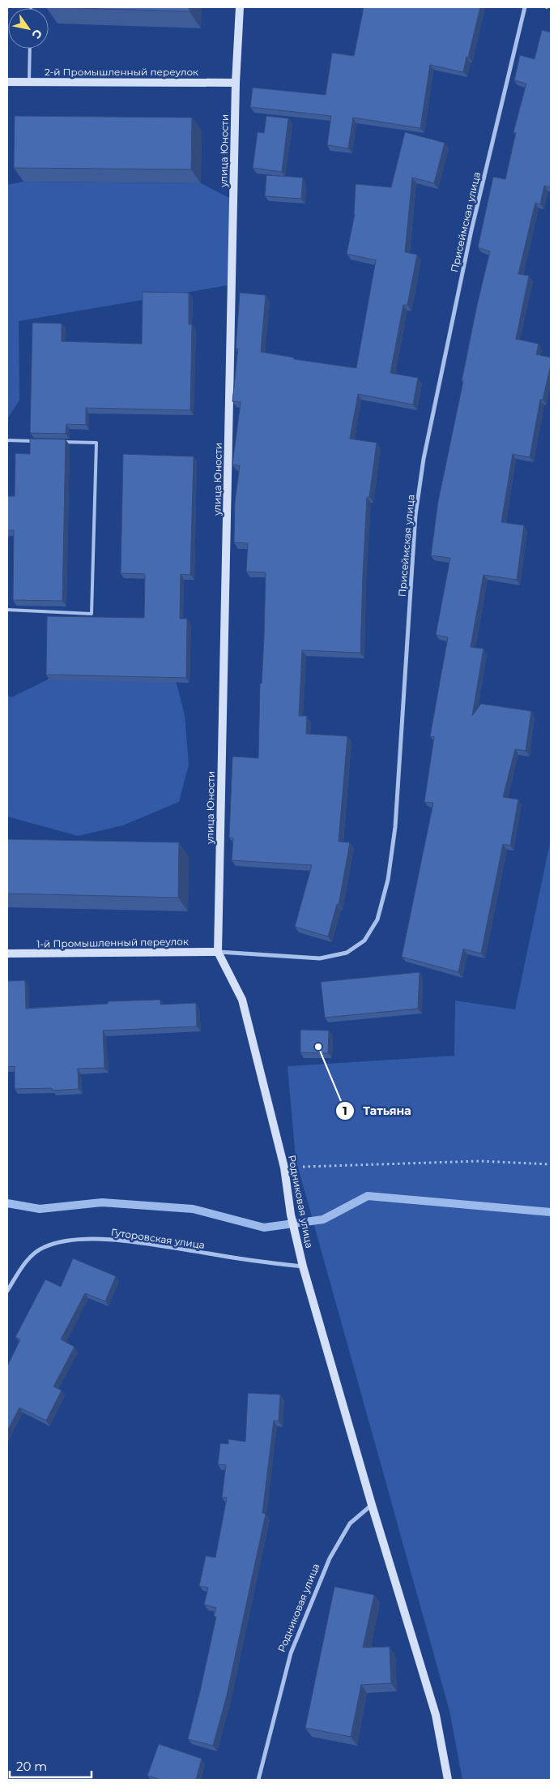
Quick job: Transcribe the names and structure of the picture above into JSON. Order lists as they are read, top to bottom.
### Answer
{
  "streets": {
    "street": [
      "2-й Промышленный переулок",
      "улица Юности",
      "Присеймская улица",
      "1-й Промышленный переулок",
      "Родниковая улица",
      "Гуторовская улица"
    ]
  },
  "crossings": [
    ["2-й Промышленный переулок", "улица Юности"],
    ["улица Юности", "Присеймская улица"],
    ["улица Юности", "1-й Промышленный переулок"],
    ["улица Юности", "Родниковая улица"],
    ["Присеймская улица", "1-й Промышленный переулок"],
    ["Присеймская улица", "Родниковая улица"],
    ["1-й Промышленный переулок", "Родниковая улица"],
    ["Родниковая улица", "Гуторовская улица"]
  ],
  "places": ["Татьяна"],
  "scale_bar": "20 m",
  "north": "bottom right"
}
